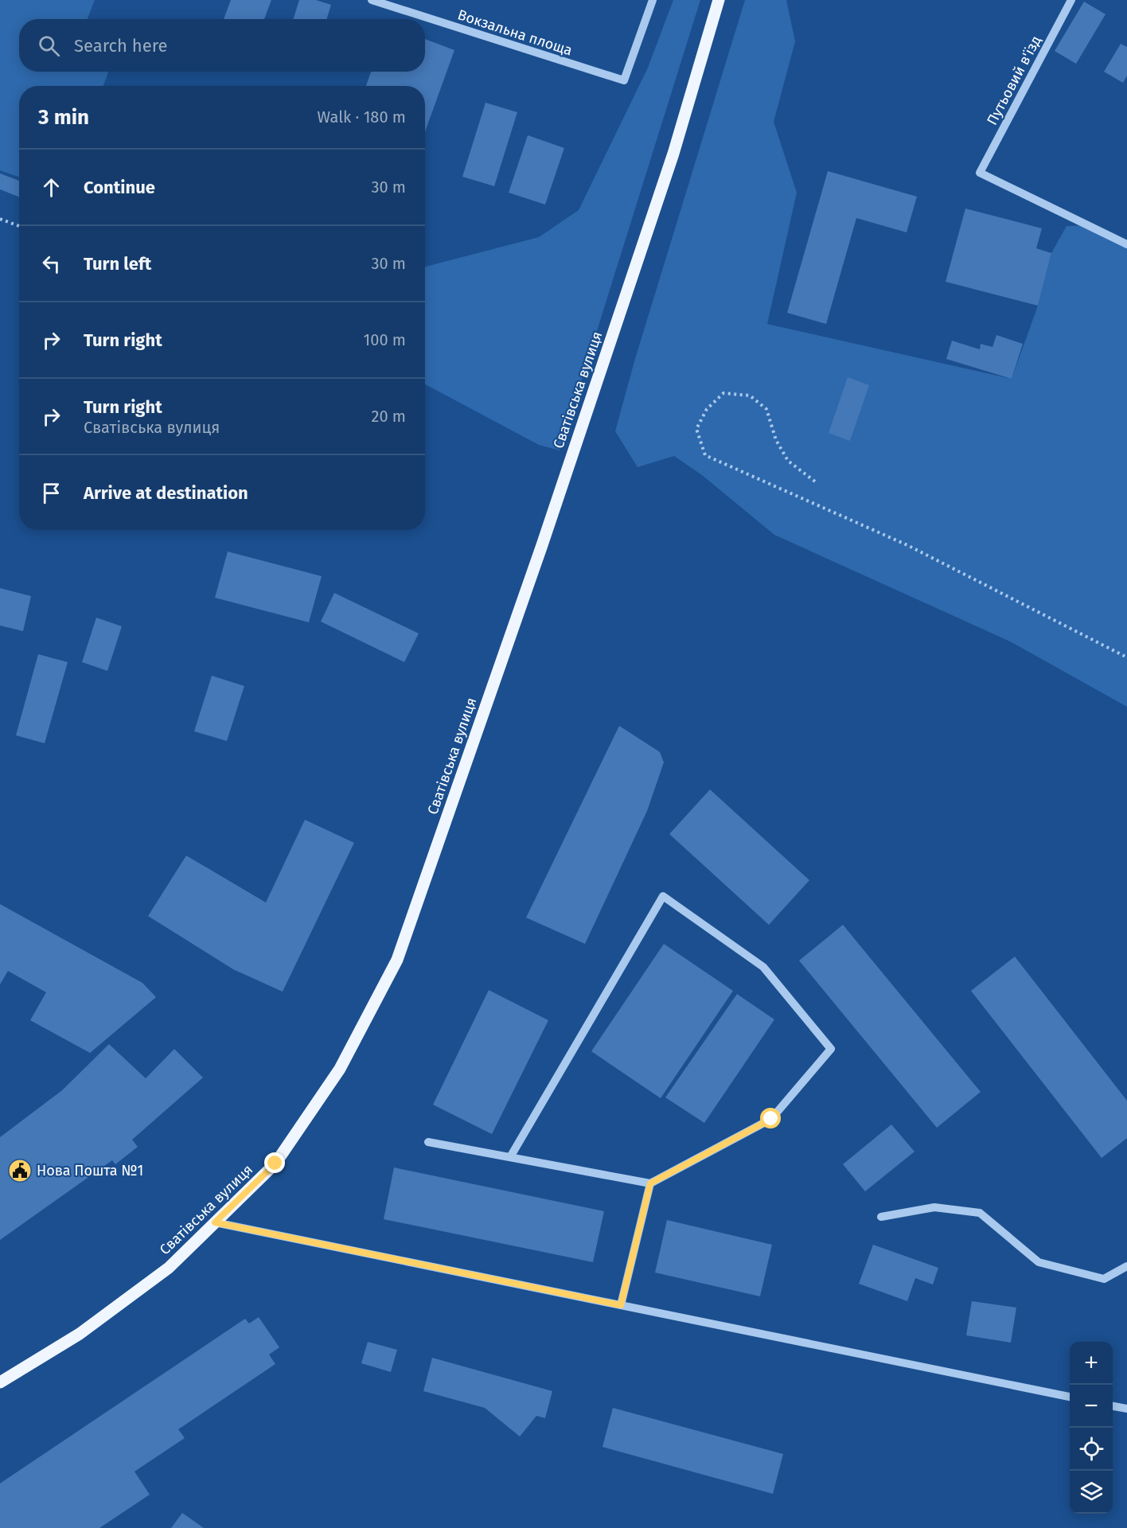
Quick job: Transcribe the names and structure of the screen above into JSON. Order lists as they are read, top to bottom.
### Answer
{
  "streets": {
    "main road": ["Сватівська вулиця"],
    "street": ["Вокзальна площа", "Путьовий в'їзд"]
  },
  "places": {
    "public building": ["Нова Пошта №1"]
  },
  "page": {
    "search": "Search here",
    "heading": ["3 min", "Walk · 180 m"],
    "list": [
      ["Continue", "30 m"],
      ["Turn left", "30 m"],
      ["Turn right", "100 m"],
      ["Turn right", "Сватівська вулиця", "20 m"],
      "Arrive at destination"
    ],
    "map_buttons": ["+", "−"]
  }
}
